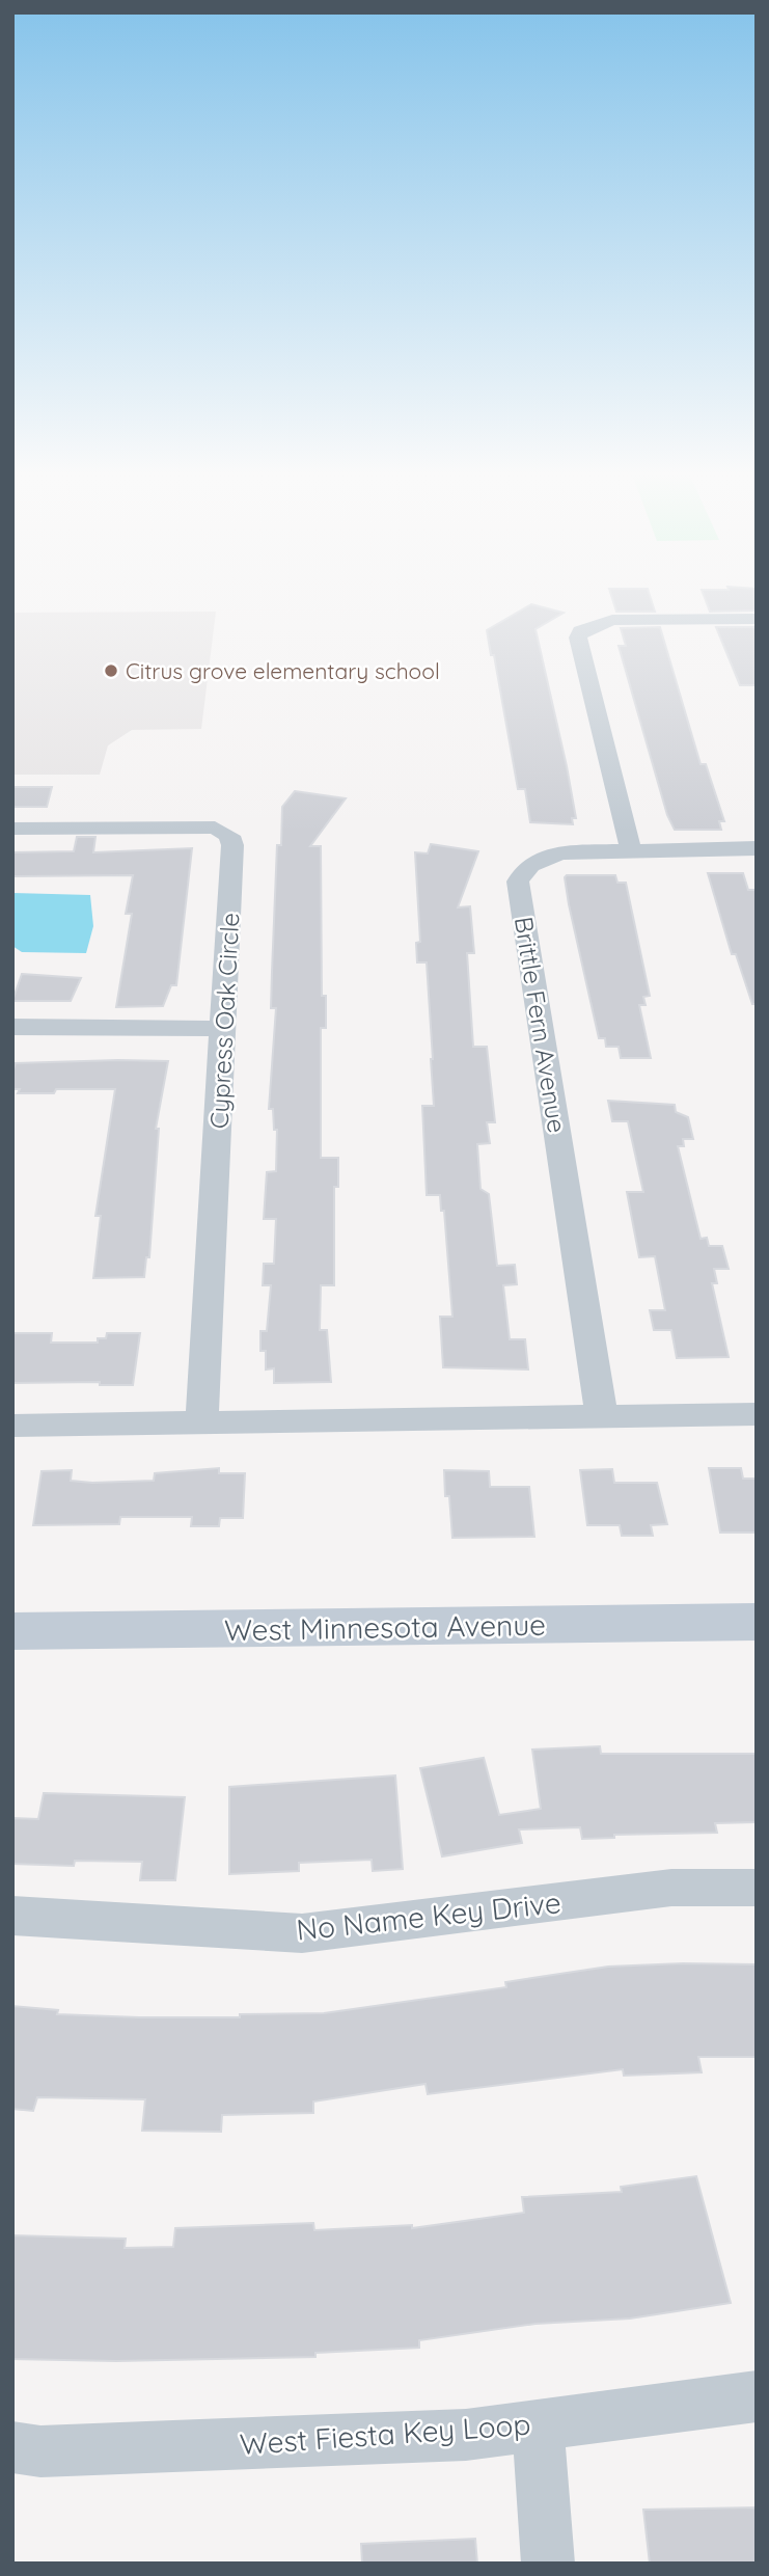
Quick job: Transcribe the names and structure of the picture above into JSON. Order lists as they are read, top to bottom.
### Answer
{
  "streets": {
    "street": [
      "Cypress Oak Circle",
      "Brittle Fern Avenue",
      "West Minnesota Avenue",
      "No Name Key Drive",
      "West Fiesta Key Loop"
    ]
  },
  "places": ["Citrus grove elementary school"]
}
